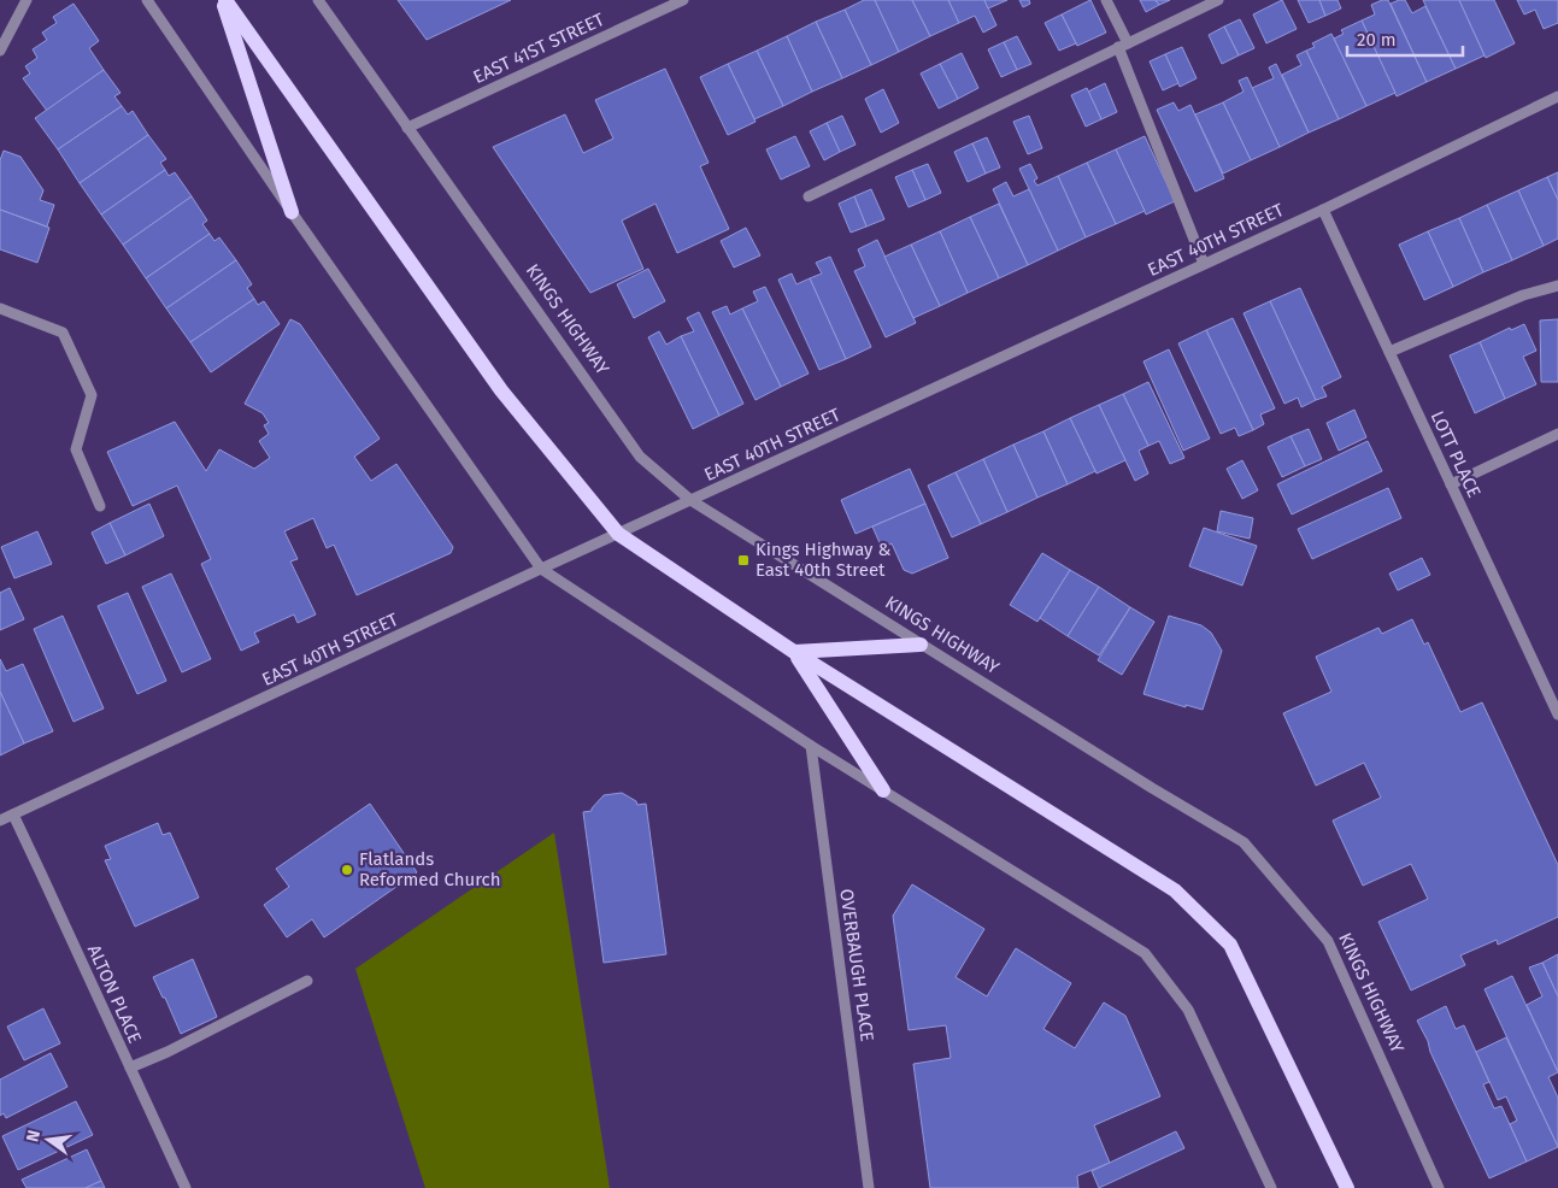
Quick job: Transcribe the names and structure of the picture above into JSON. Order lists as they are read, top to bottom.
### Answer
{
  "streets": {
    "street": [
      "EAST 41ST STREET",
      "EAST 40TH STREET",
      "KINGS HIGHWAY",
      "LOTT PLACE",
      "OVERBAUGH PLACE",
      "ALTON PLACE"
    ]
  },
  "crossings": [
    ["EAST 41ST STREET", "KINGS HIGHWAY"],
    ["EAST 40TH STREET", "KINGS HIGHWAY"],
    ["EAST 40TH STREET", "LOTT PLACE"],
    ["EAST 40TH STREET", "ALTON PLACE"]
  ],
  "places": {
    "transit": ["Kings Highway & East 40th Street"],
    "other": ["Flatlands Reformed Church"]
  },
  "scale_bar": "20 m",
  "north": "left"
}
